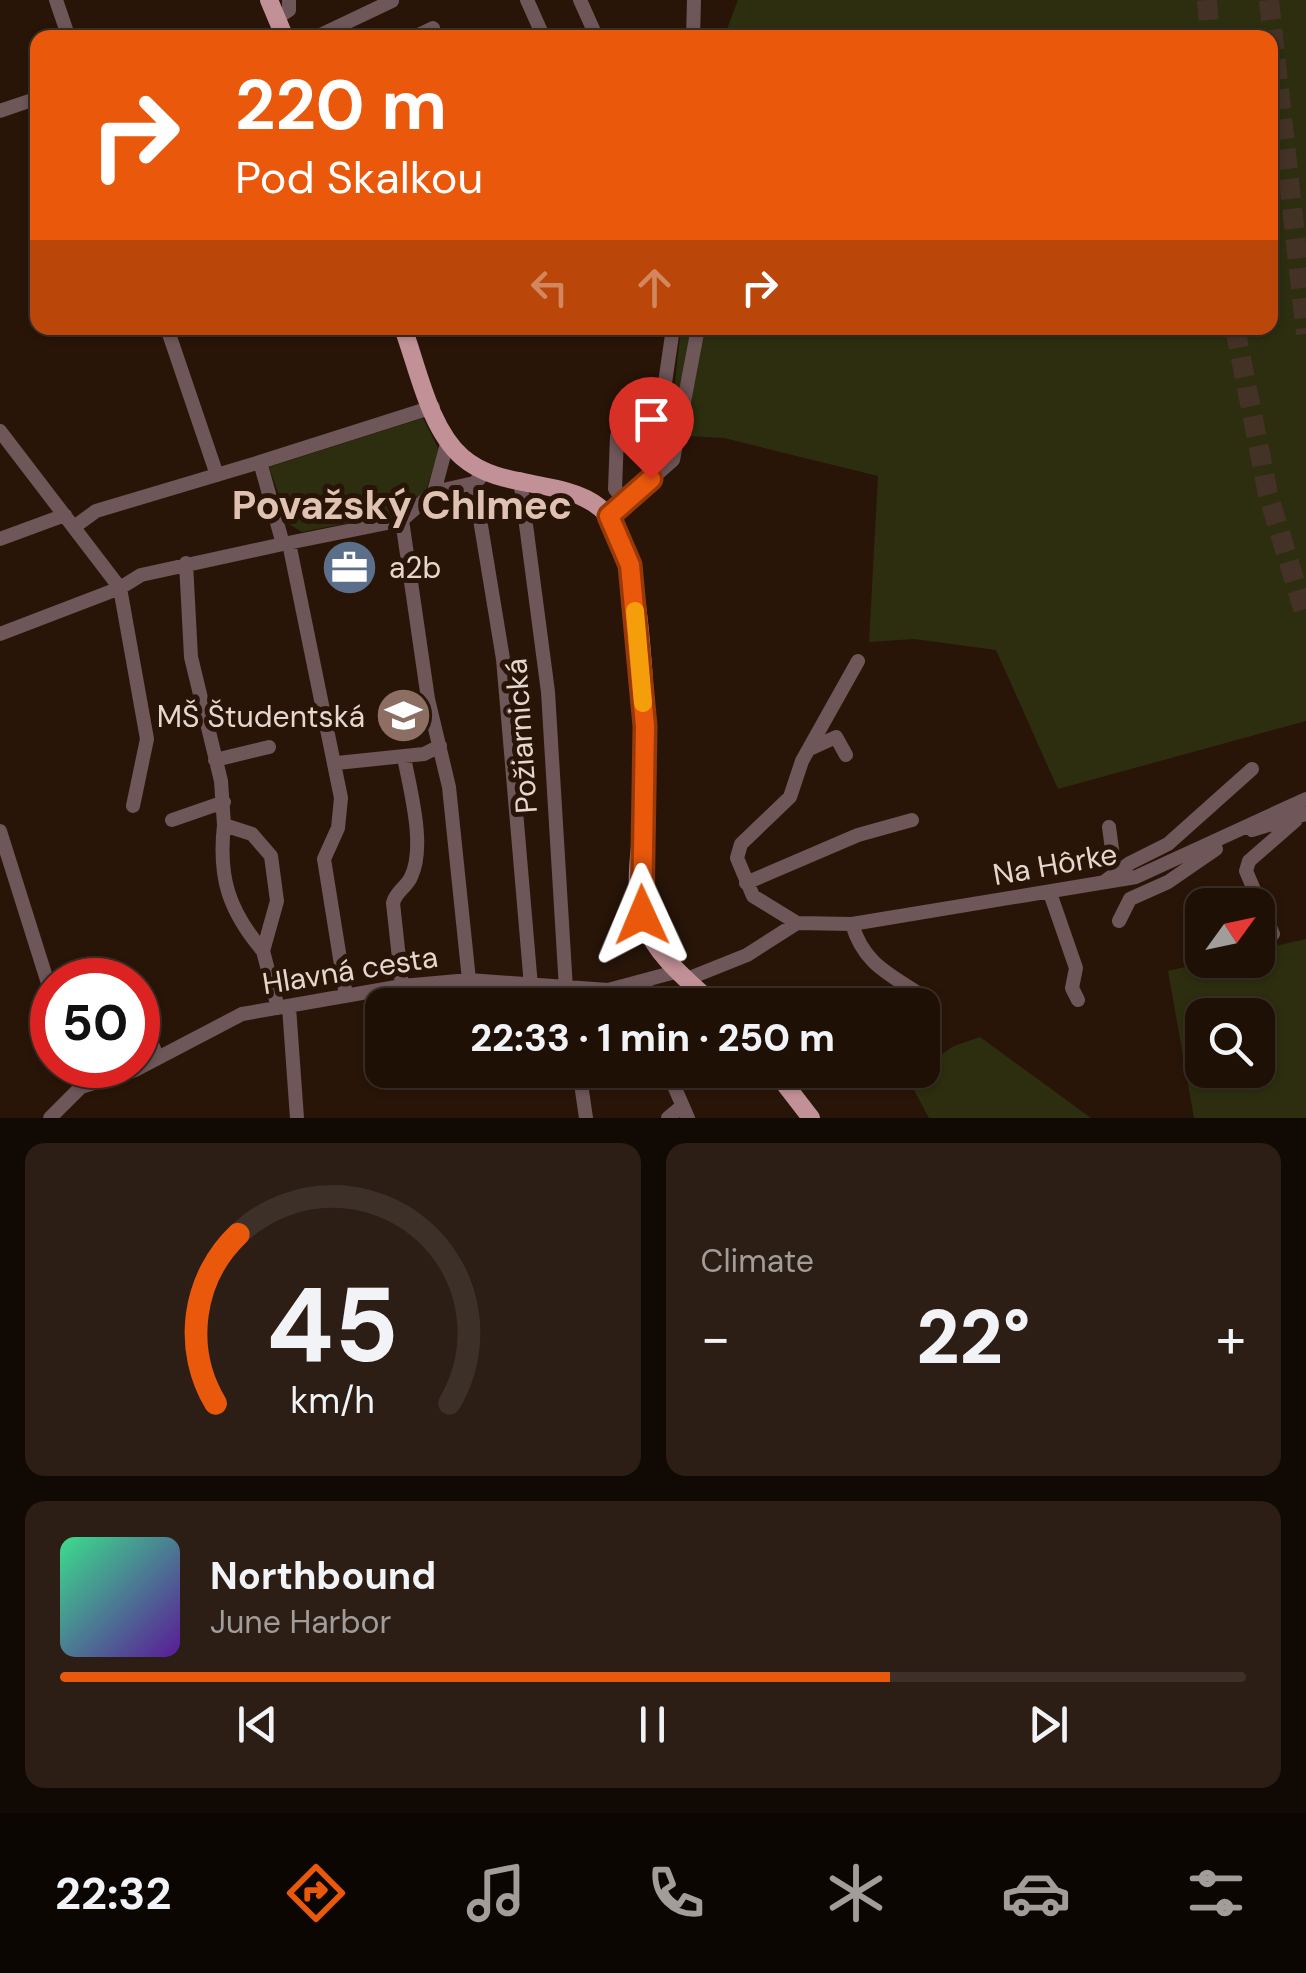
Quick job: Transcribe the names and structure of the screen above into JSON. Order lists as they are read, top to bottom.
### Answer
{
  "streets": {
    "street": ["Požiarnická", "Na Hôrke", "Hlavná cesta"]
  },
  "districts": ["Považský Chlmec"],
  "places": {
    "office": ["a2b"],
    "school or university": ["MŠ Študentská"]
  },
  "north": "top right",
  "page": {
    "turn": ["220 m", "Pod Skalkou"],
    "limit": "50",
    "trip": "22:33 · 1 min · 250 m",
    "tile": "Climate",
    "heat": ["−", "22°", "+"],
    "song": ["Northbound", "June Harbor"],
    "tabs": "22:32",
    "gauge": ["45", "km/h"]
  }
}
